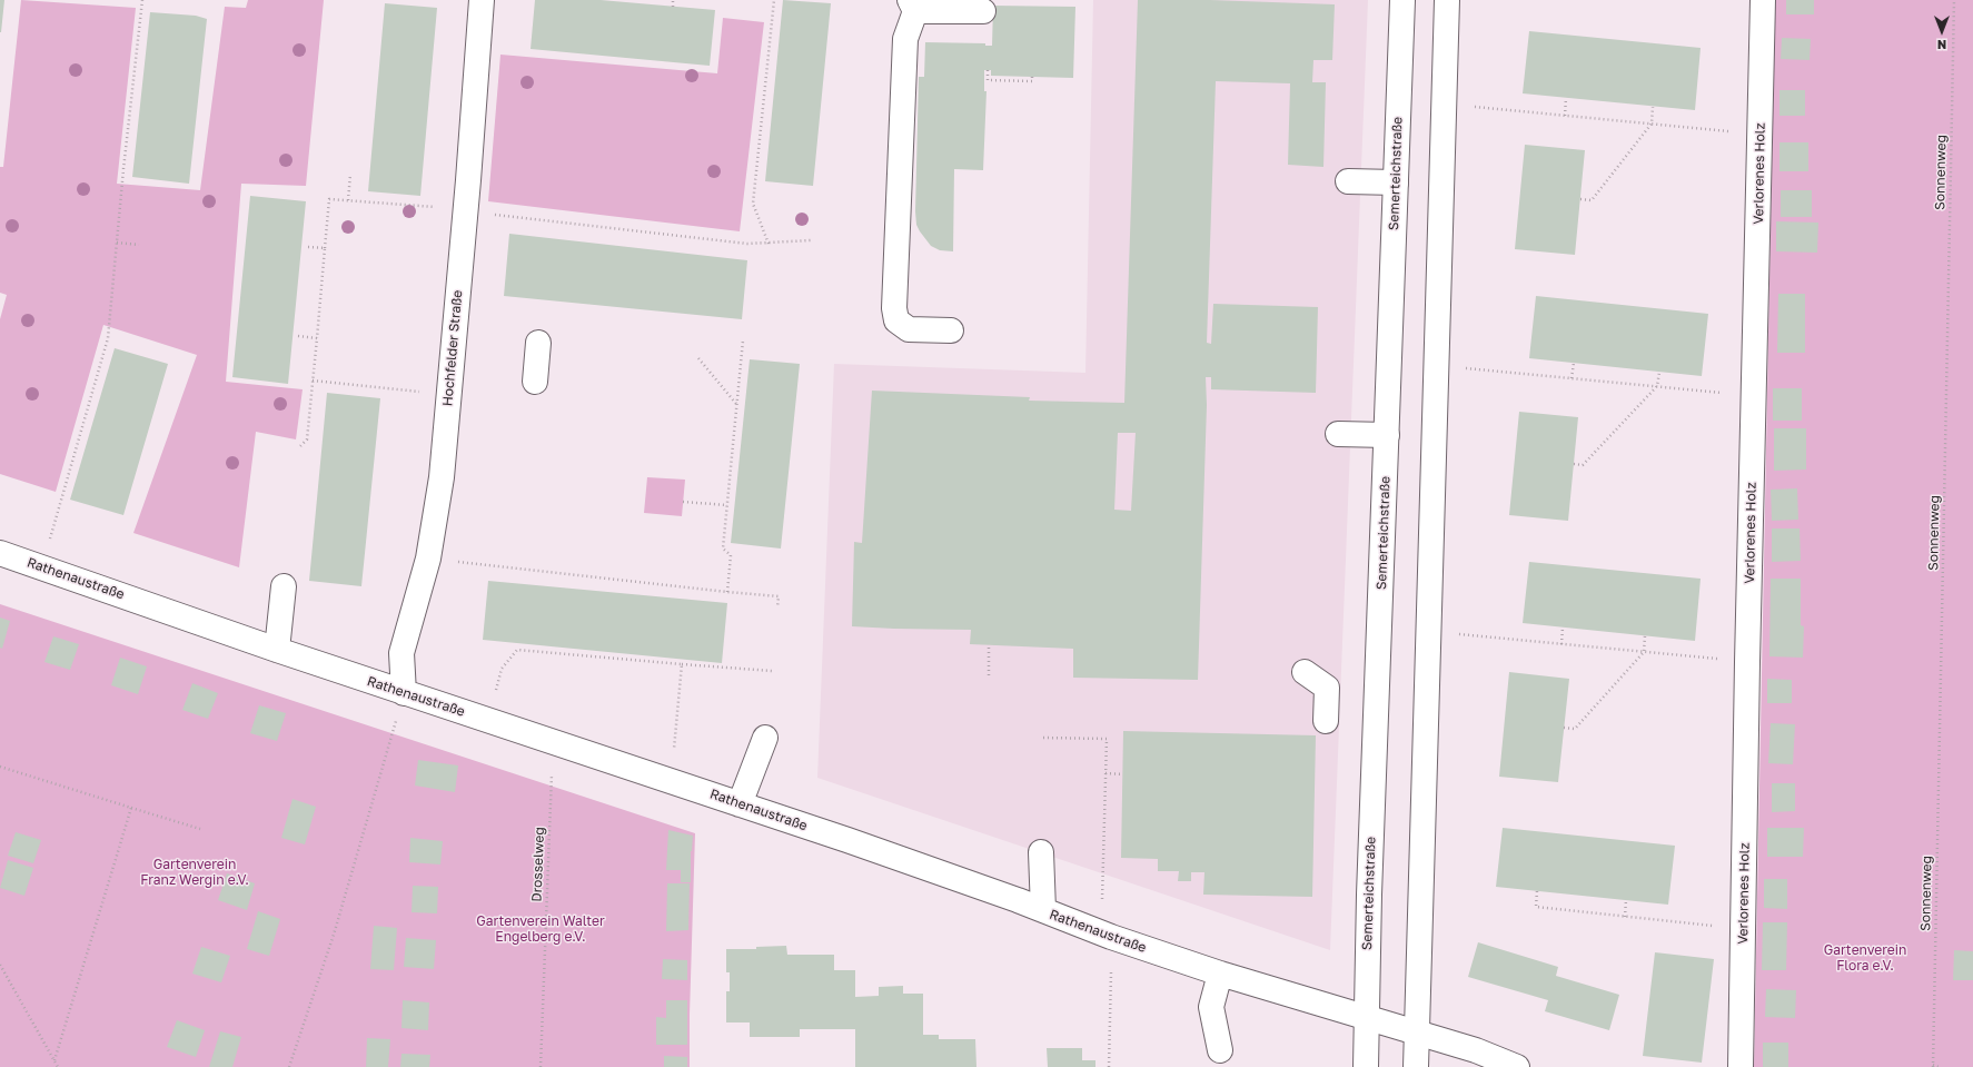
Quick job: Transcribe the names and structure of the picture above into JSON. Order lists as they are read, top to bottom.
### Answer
{
  "streets": {
    "street": [
      "Semerteichstraße",
      "Verlorenes Holz",
      "Hochfelder Straße",
      "Rathenaustraße"
    ],
    "path": ["Sonnenweg", "Drosselweg"]
  },
  "crossings": [
    ["Semerteichstraße", "Rathenaustraße"],
    ["Hochfelder Straße", "Rathenaustraße"],
    ["Rathenaustraße", "Drosselweg"]
  ],
  "parks": ["Gartenverein Franz Wergin e.V.", "Gartenverein Walter Engelberg e.V.", "Gartenverein Flora e.V."],
  "north": "bottom"
}
